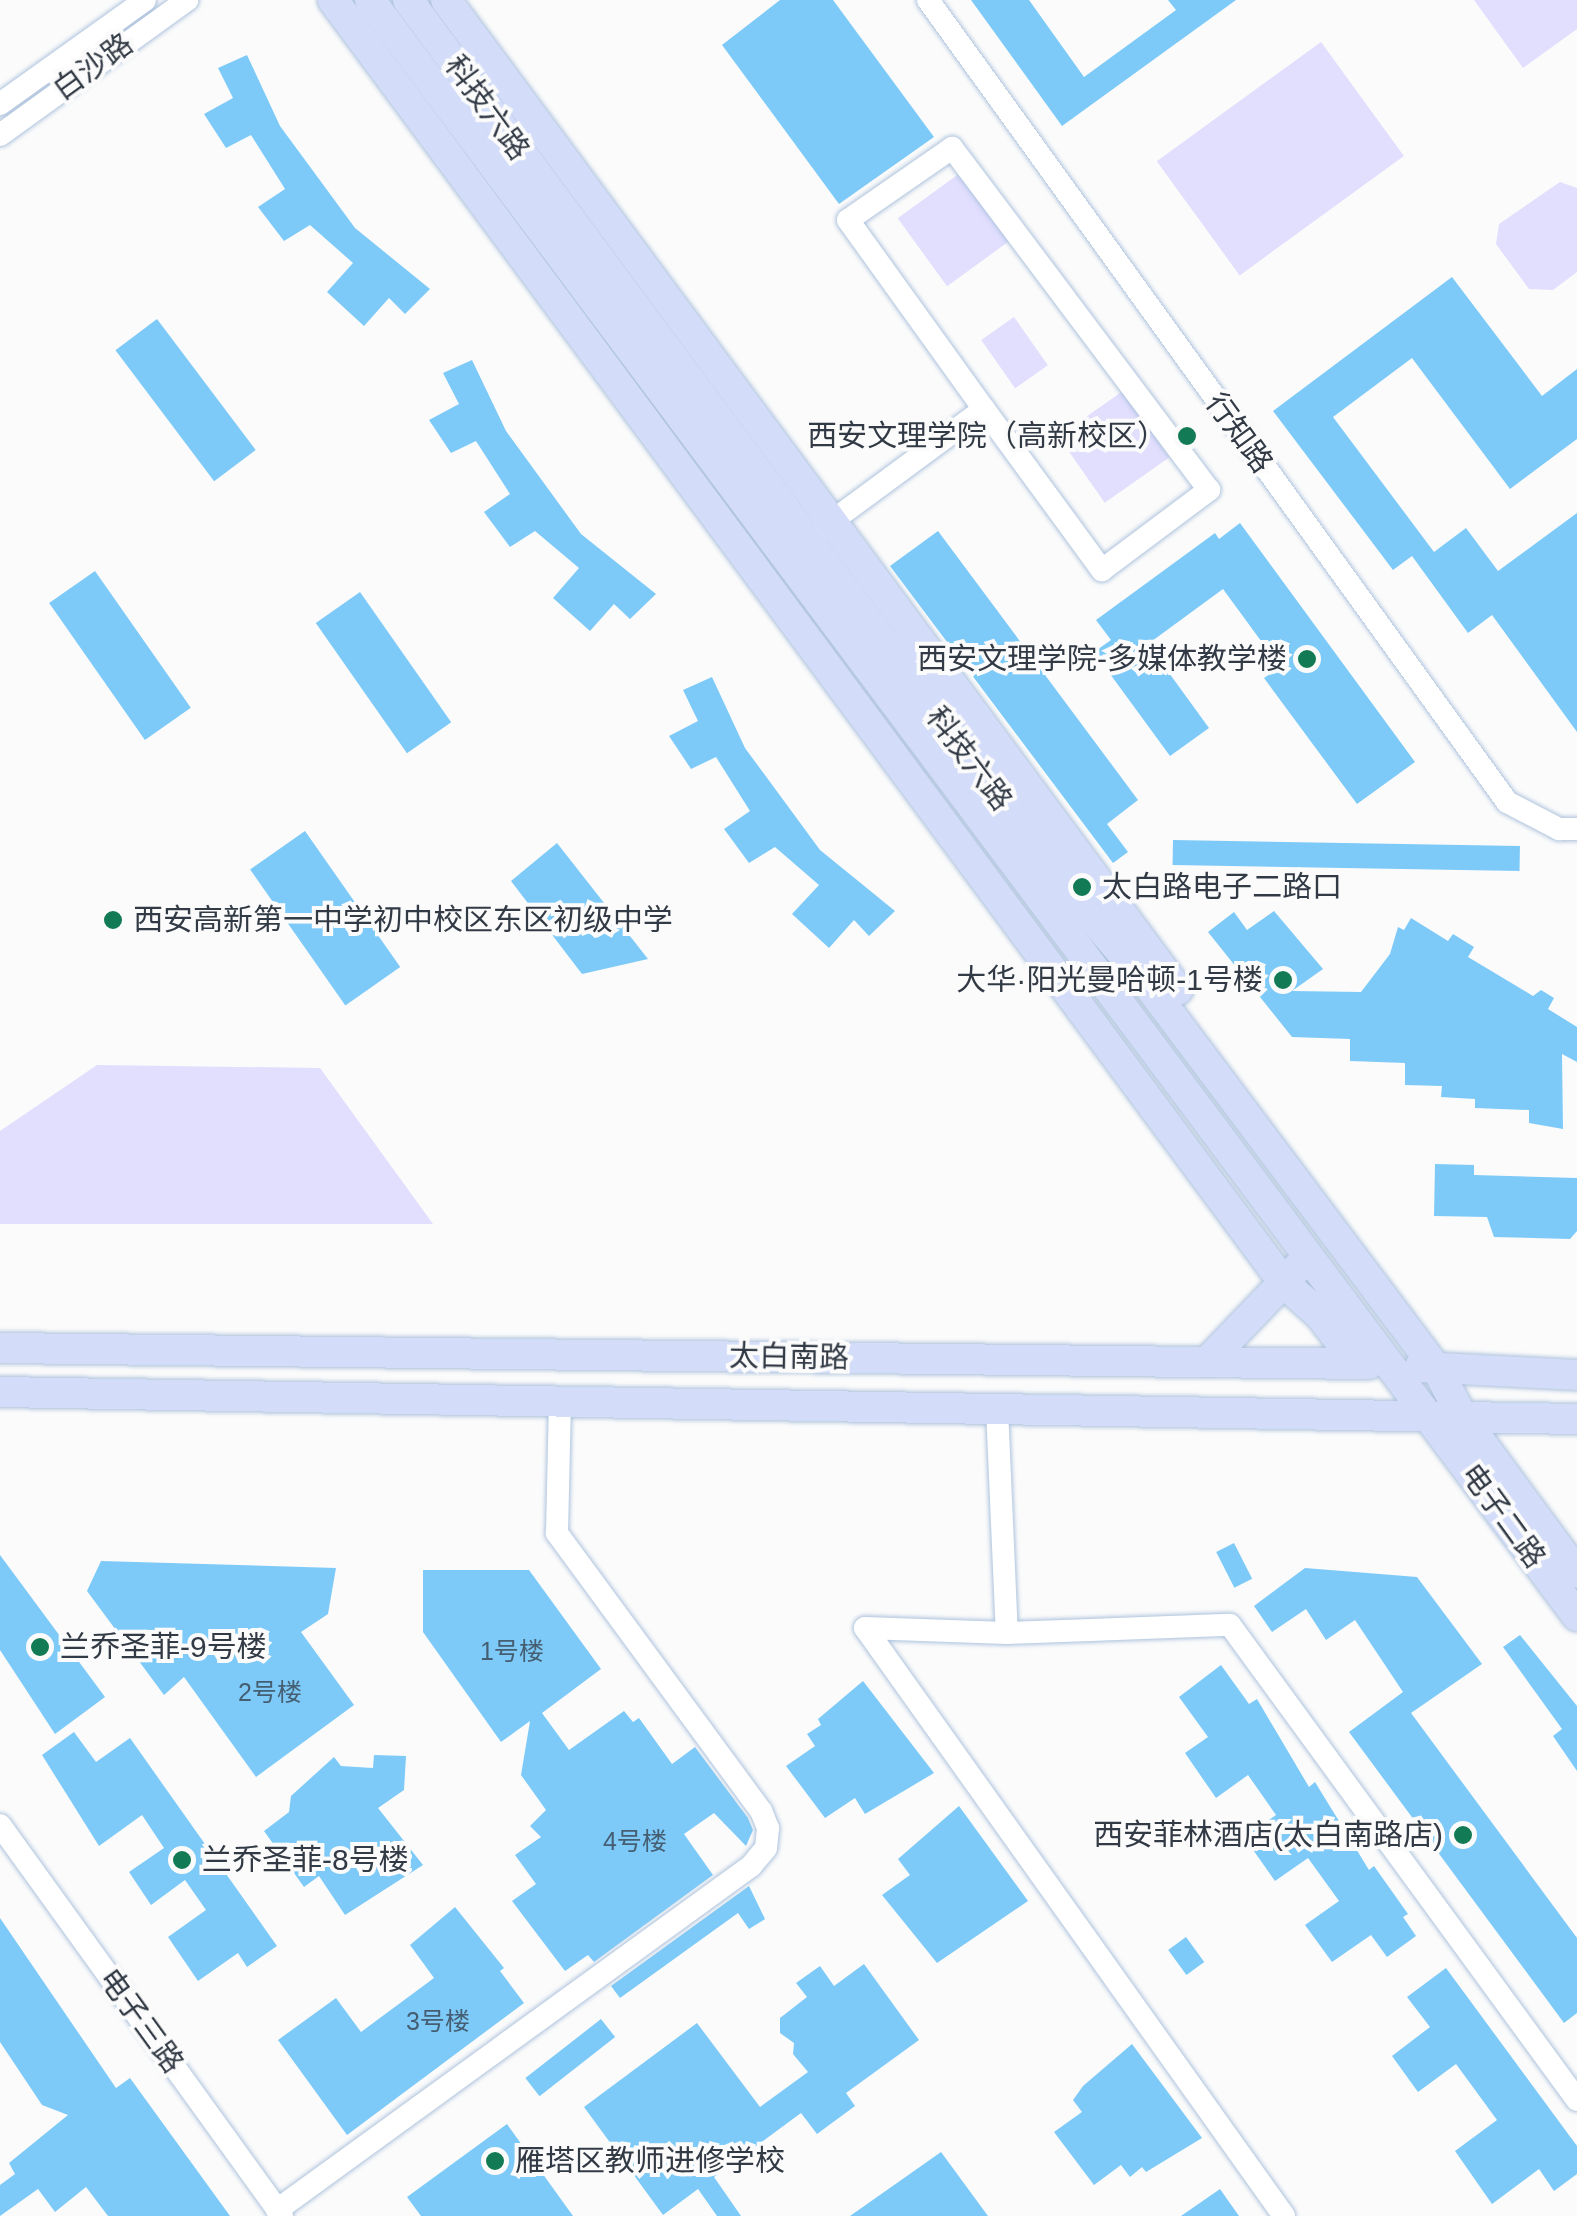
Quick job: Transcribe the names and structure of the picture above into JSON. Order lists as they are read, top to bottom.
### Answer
{
  "streets": {
    "main road": ["科技六路", "太白南路", "电子二路"],
    "street": ["白沙路", "行知路", "电子三路"]
  },
  "crossings": [
    ["科技六路", "太白南路"],
    ["科技六路", "电子二路"],
    ["太白南路", "电子二路"]
  ],
  "places": [
    "西安文理学院（高新校区）",
    "西安文理学院-多媒体教学楼",
    "太白路电子二路口",
    "西安高新第一中学初中校区东区初级中学",
    "大华·阳光曼哈顿-1号楼",
    "兰乔圣菲-9号楼",
    "西安菲林酒店(太白南路店)",
    "兰乔圣菲-8号楼",
    "雁塔区教师进修学校"
  ],
  "house_numbers": [
    "1号楼",
    "2号楼",
    "4号楼",
    "3号楼"
  ]
}
